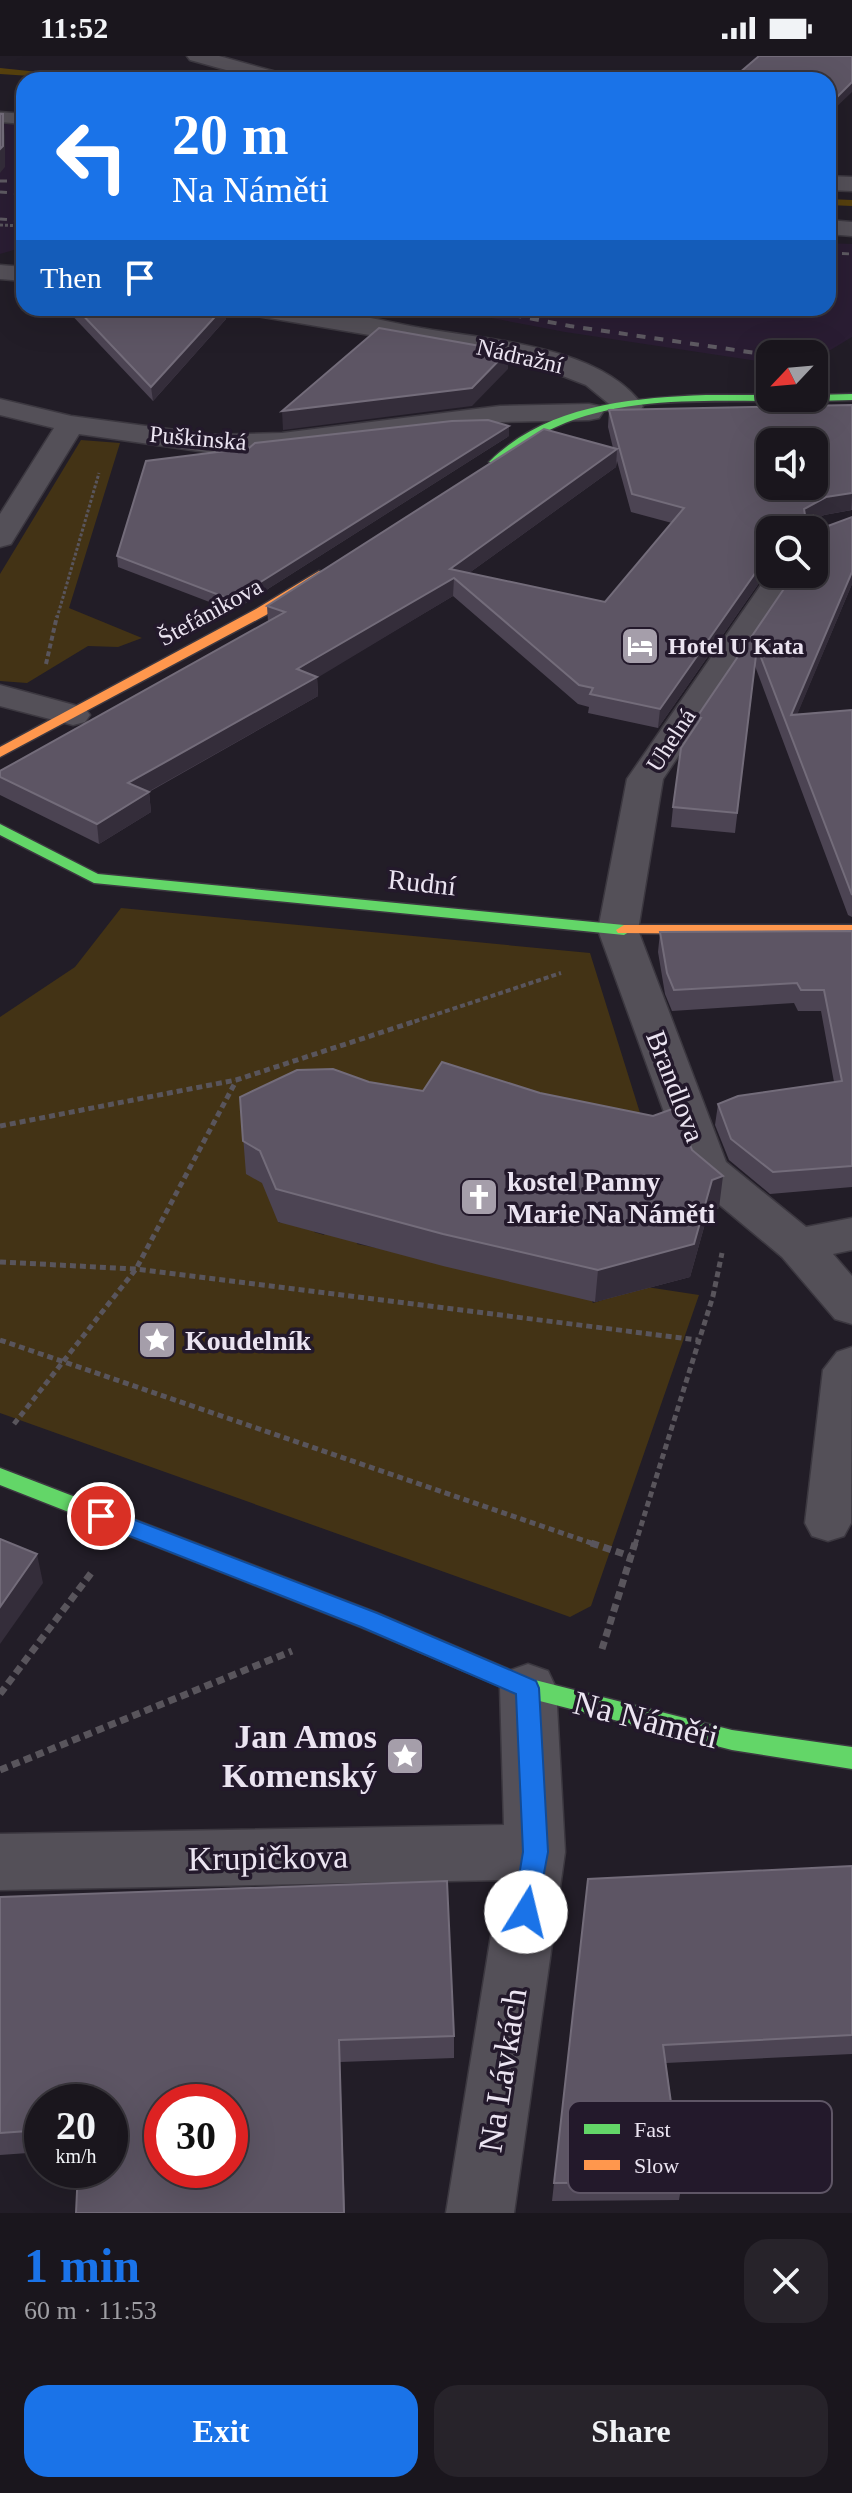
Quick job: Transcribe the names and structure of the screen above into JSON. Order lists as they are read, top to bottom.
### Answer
{
  "streets": {
    "street": [
      "Nádražní",
      "Puškinská",
      "Štefánikova",
      "Uhelná",
      "Rudní",
      "Brandlova",
      "Na Náměti",
      "Krupičkova",
      "Na Lávkách"
    ]
  },
  "crossings": [
    ["Uhelná", "Rudní"],
    ["Uhelná", "Brandlova"],
    ["Rudní", "Brandlova"],
    ["Na Náměti", "Na Lávkách"],
    ["Krupičkova", "Na Lávkách"]
  ],
  "places": {
    "hotel": ["Hotel U Kata"],
    "church": ["kostel Panny Marie Na Náměti"],
    "place": ["Koudelník", "Jan Amos Komenský"]
  },
  "legend": ["Fast", "Slow"],
  "north": "bottom left",
  "page": {
    "status": "11:52",
    "turn": ["20 m", "Na Náměti"],
    "then": "Then",
    "speed": "20 km/h",
    "limit": "30",
    "heading": ["1 min", "60 m · 11:53"],
    "buttons": ["Exit", "Share"]
  }
}
